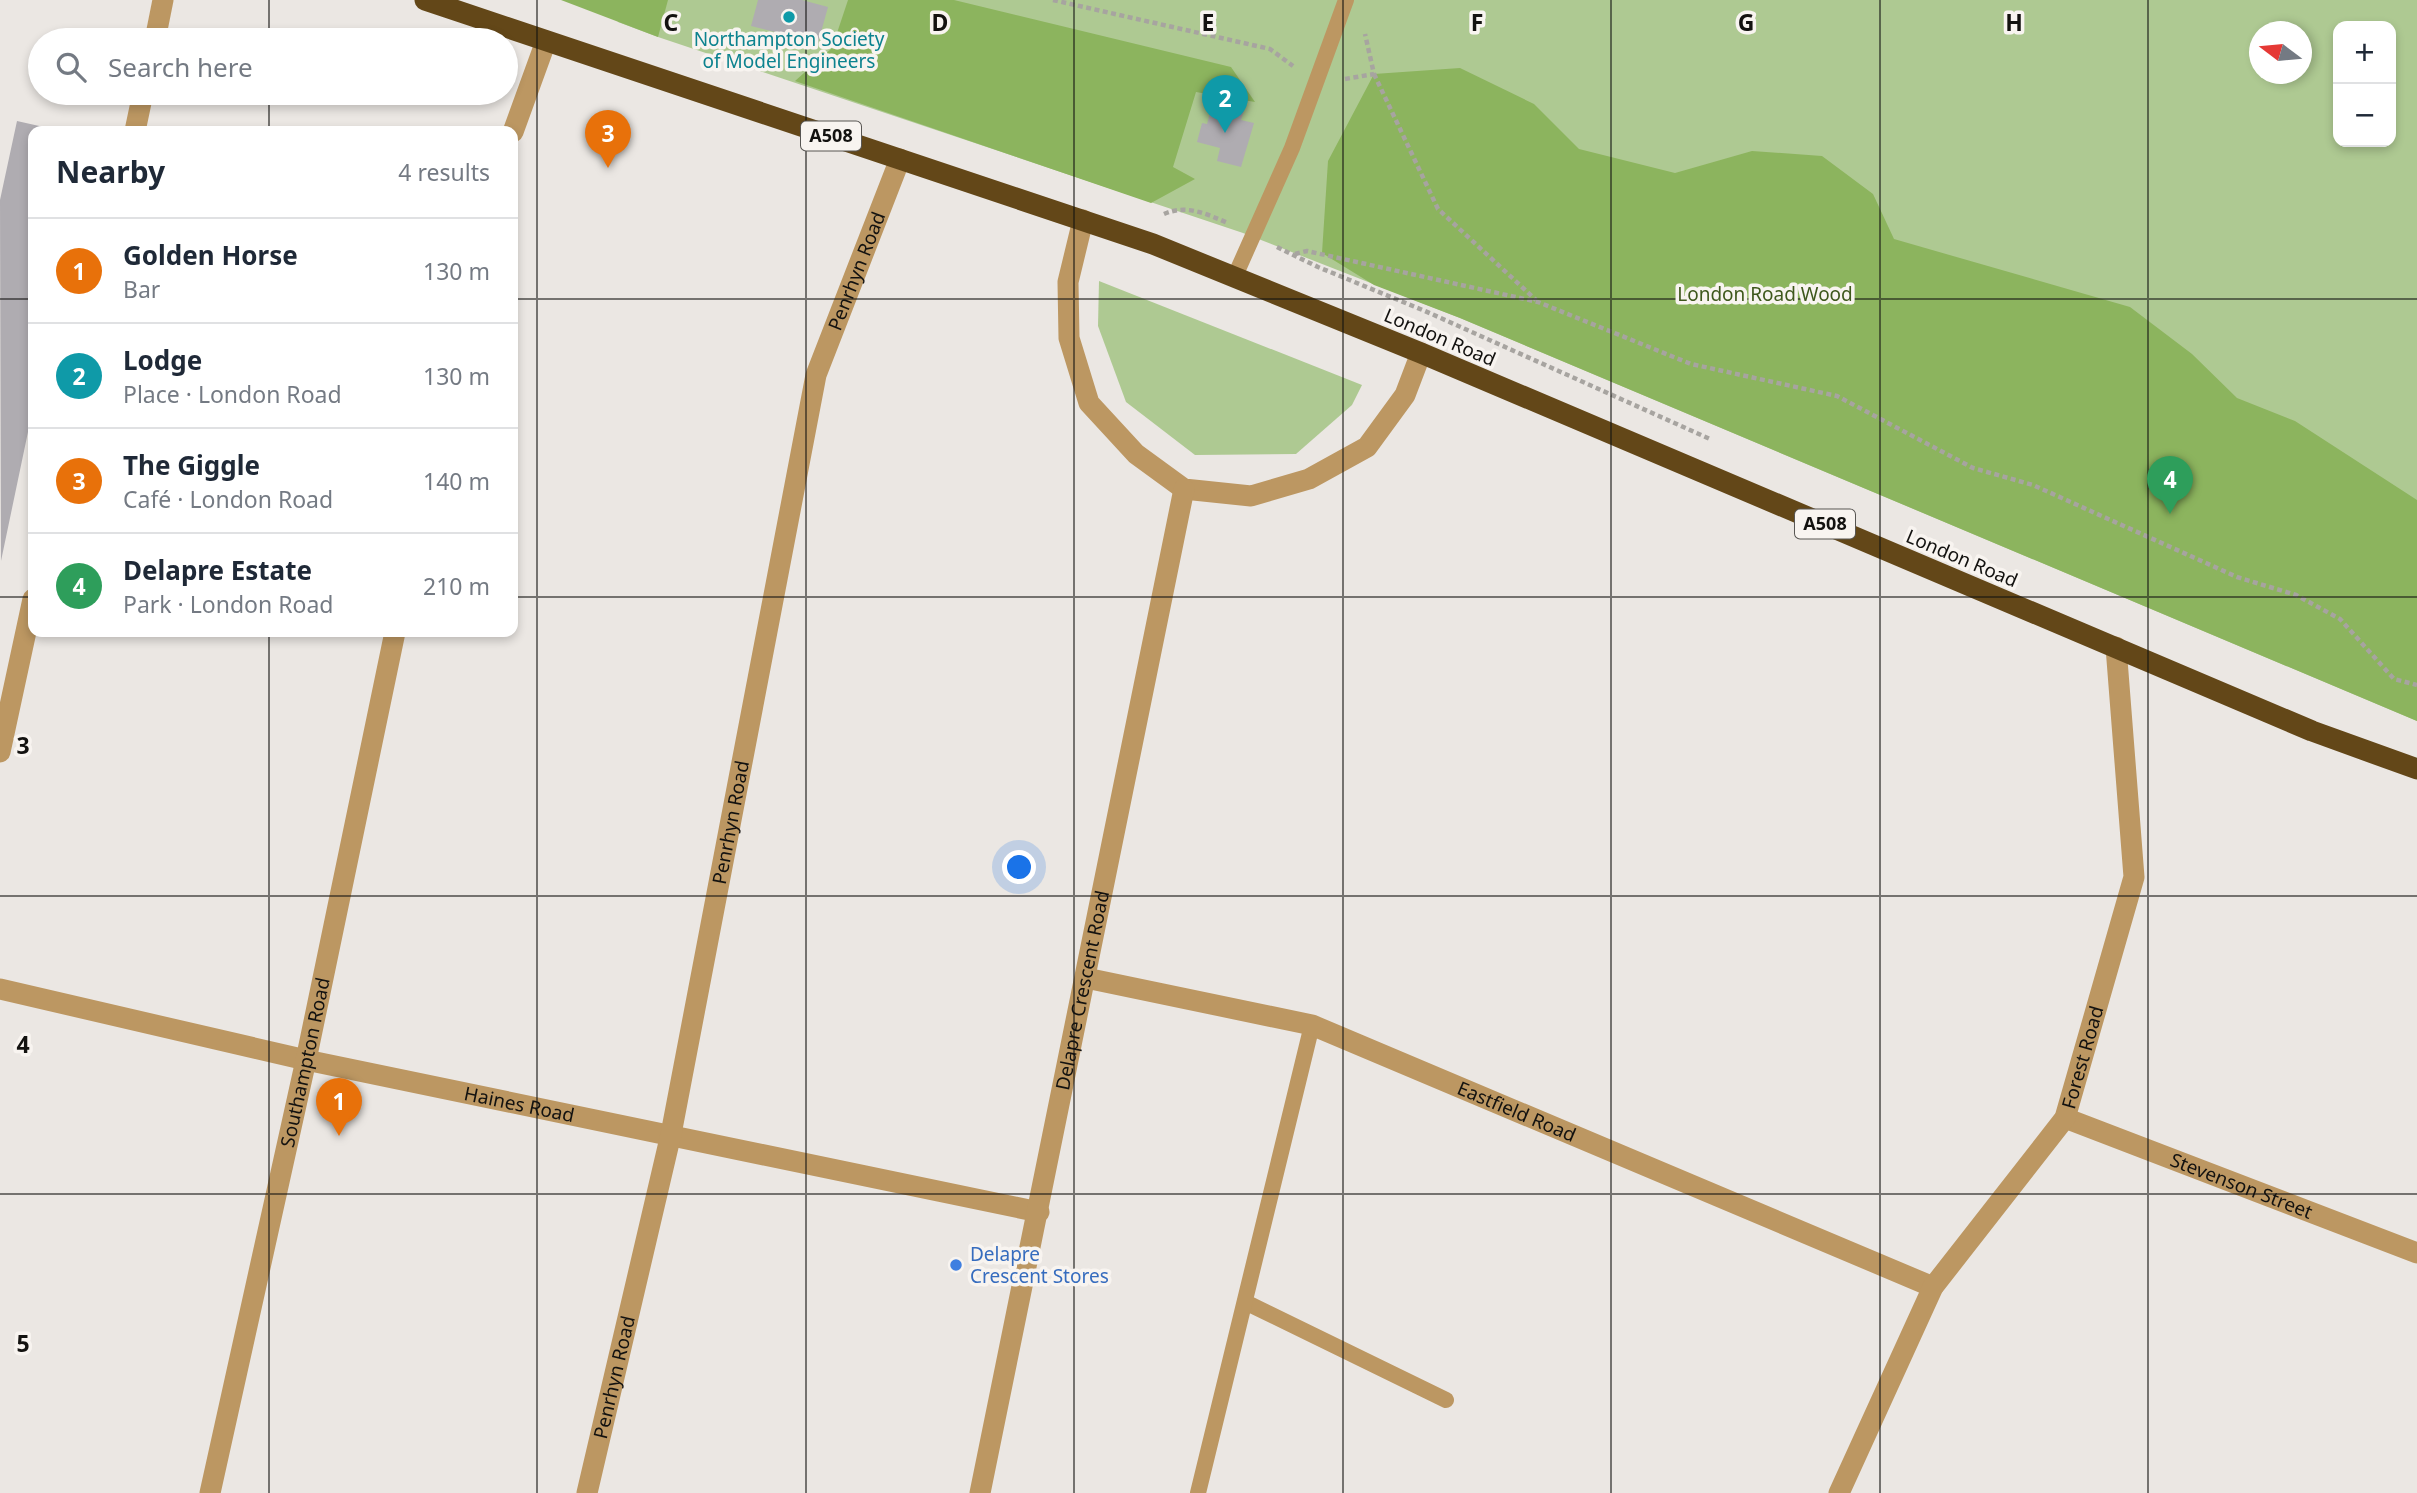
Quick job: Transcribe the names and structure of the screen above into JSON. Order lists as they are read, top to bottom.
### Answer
{
  "streets": {
    "highway": ["A508", "London Road"],
    "street": [
      "Penrhyn Road",
      "Delapre Crescent Road",
      "Forest Road",
      "Southampton Road",
      "Haines Road",
      "Eastfield Road",
      "Stevenson Street"
    ]
  },
  "crossings": [
    ["Penrhyn Road", "London Road"],
    ["Penrhyn Road", "Haines Road"],
    ["London Road", "Forest Road"],
    ["Delapre Crescent Road", "Haines Road"],
    ["Delapre Crescent Road", "Eastfield Road"],
    ["Forest Road", "Eastfield Road"],
    ["Forest Road", "Stevenson Street"],
    ["Southampton Road", "Haines Road"]
  ],
  "parks": ["London Road Wood"],
  "places": ["Northampton Society of Model Engineers", "Delapre Crescent Stores"],
  "north": "left",
  "page": {
    "map_buttons": ["+", "−"],
    "search": "Search here",
    "pins": [
      "2",
      "3",
      "4",
      "1"
    ],
    "heading": ["Nearby", "4 results"],
    "list": [
      {
        "mark": "1",
        "name": "Golden Horse",
        "note": "Bar",
        "value": "130 m"
      },
      {
        "mark": "2",
        "name": "Lodge",
        "note": "Place · London Road",
        "value": "130 m"
      },
      {
        "mark": "3",
        "name": "The Giggle",
        "note": "Café · London Road",
        "value": "140 m"
      },
      {
        "mark": "4",
        "name": "Delapre Estate",
        "note": "Park · London Road",
        "value": "210 m"
      }
    ]
  },
  "grid": {
    "columns": [
      "C",
      "D",
      "E",
      "F",
      "G",
      "H"
    ],
    "rows": ["3", "4", "5"]
  }
}
